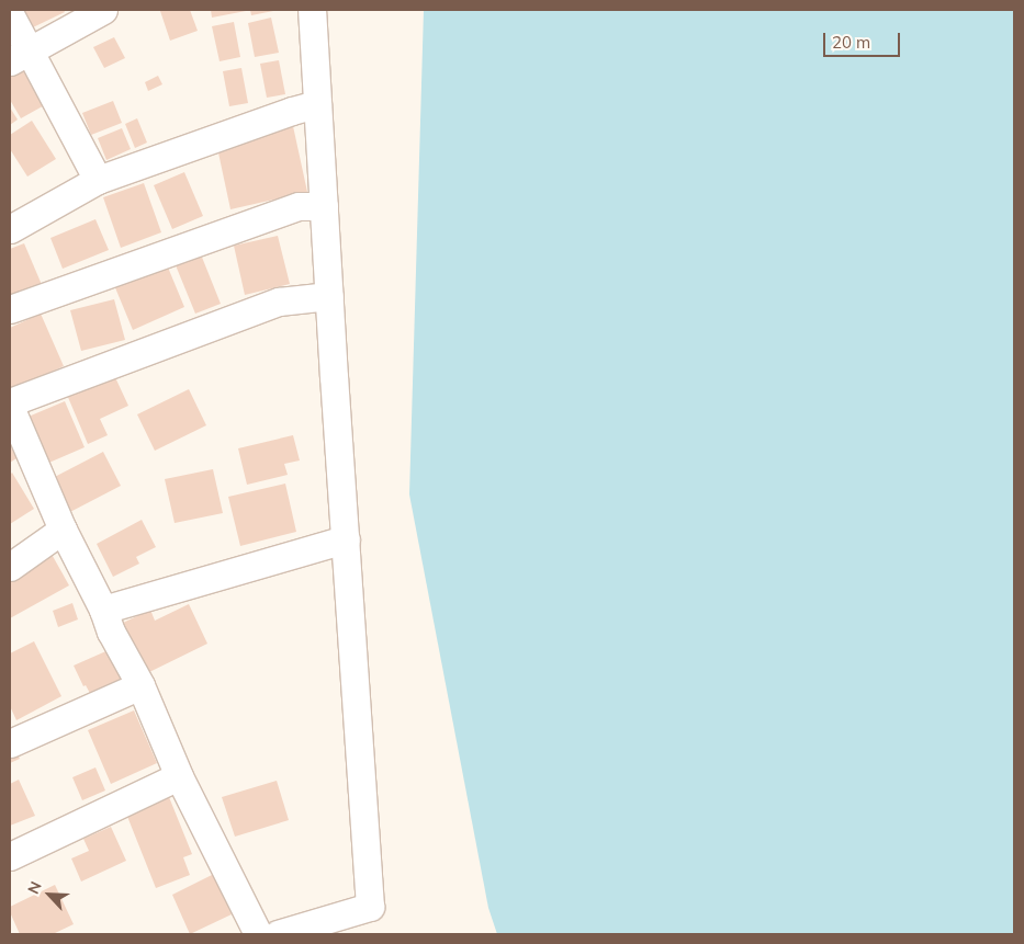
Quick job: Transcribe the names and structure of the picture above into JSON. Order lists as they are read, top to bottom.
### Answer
{
  "scale_bar": "20 m",
  "north": "top left"
}
